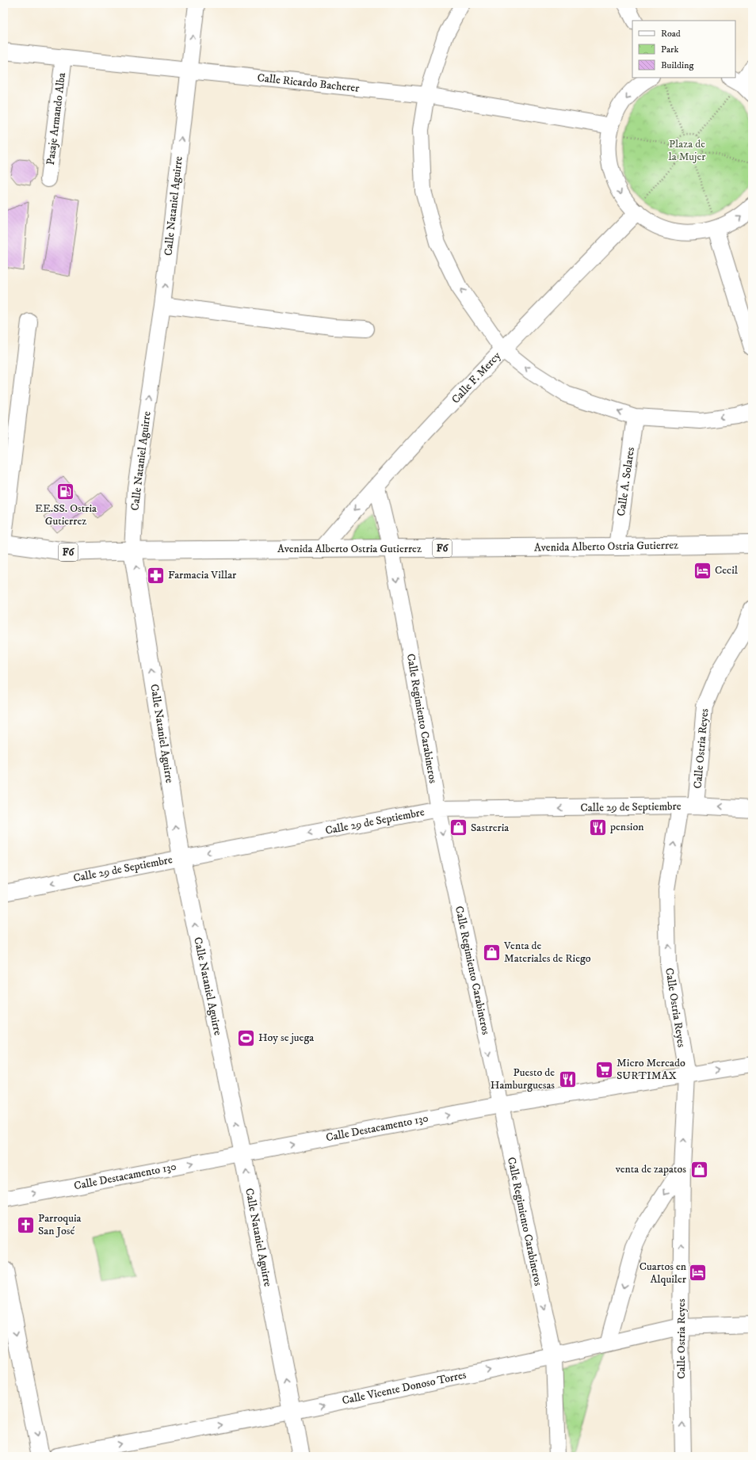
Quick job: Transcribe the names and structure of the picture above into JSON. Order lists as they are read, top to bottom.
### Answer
{
  "streets": {
    "main road": ["Calle Nataniel Aguirre", "Avenida Alberto Ostria Gutierrez", "F6"],
    "street": [
      "Calle Ricardo Bacherer",
      "Pasaje Armando Alba",
      "Calle F. Mercy",
      "Calle A. Solares",
      "Calle Regimiento Carabineros",
      "Calle Ostria Reyes",
      "Calle 29 de Septiembre",
      "Calle Destacamento 130",
      "Calle Vicente Donoso Torres"
    ]
  },
  "crossings": [
    ["Calle Ricardo Bacherer", "Pasaje Armando Alba"],
    ["Calle Ricardo Bacherer", "Calle Nataniel Aguirre"],
    ["Calle Nataniel Aguirre", "Avenida Alberto Ostria Gutierrez"],
    ["Calle Nataniel Aguirre", "Calle 29 de Septiembre"],
    ["Calle Nataniel Aguirre", "Calle Destacamento 130"],
    ["Calle Nataniel Aguirre", "Calle Vicente Donoso Torres"],
    ["Calle F. Mercy", "Avenida Alberto Ostria Gutierrez"],
    ["Calle F. Mercy", "Calle Regimiento Carabineros"],
    ["Calle A. Solares", "Avenida Alberto Ostria Gutierrez"],
    ["Avenida Alberto Ostria Gutierrez", "Calle Regimiento Carabineros"],
    ["Calle Regimiento Carabineros", "Calle 29 de Septiembre"],
    ["Calle Regimiento Carabineros", "Calle Destacamento 130"],
    ["Calle Regimiento Carabineros", "Calle Vicente Donoso Torres"],
    ["Calle Ostria Reyes", "Calle 29 de Septiembre"],
    ["Calle Ostria Reyes", "Calle Destacamento 130"],
    ["Calle Ostria Reyes", "Calle Vicente Donoso Torres"]
  ],
  "one_way": [
    "Calle Nataniel Aguirre",
    "Calle Regimiento Carabineros",
    "Calle Ostria Reyes",
    "Calle 29 de Septiembre",
    "Calle Destacamento 130",
    "Calle Vicente Donoso Torres"
  ],
  "parks": ["Plaza de la Mujer"],
  "places": {
    "fuel station": ["EE.SS. Ostria Gutierrez"],
    "hotel": ["Cecil", "Cuartos en Alquiler"],
    "pharmacy": ["Farmacia Villar"],
    "restaurant": ["pension", "Puesto de Hamburguesas"],
    "shop": ["Sastreria", "Venta de Materiales de Riego", "venta de zapatos"],
    "sports": ["Hoy se juega"],
    "supermarket": ["Micro Mercado SURTIMAX"],
    "church": ["Parroquia San José"]
  },
  "legend": ["Road", "Park", "Building"]
}
